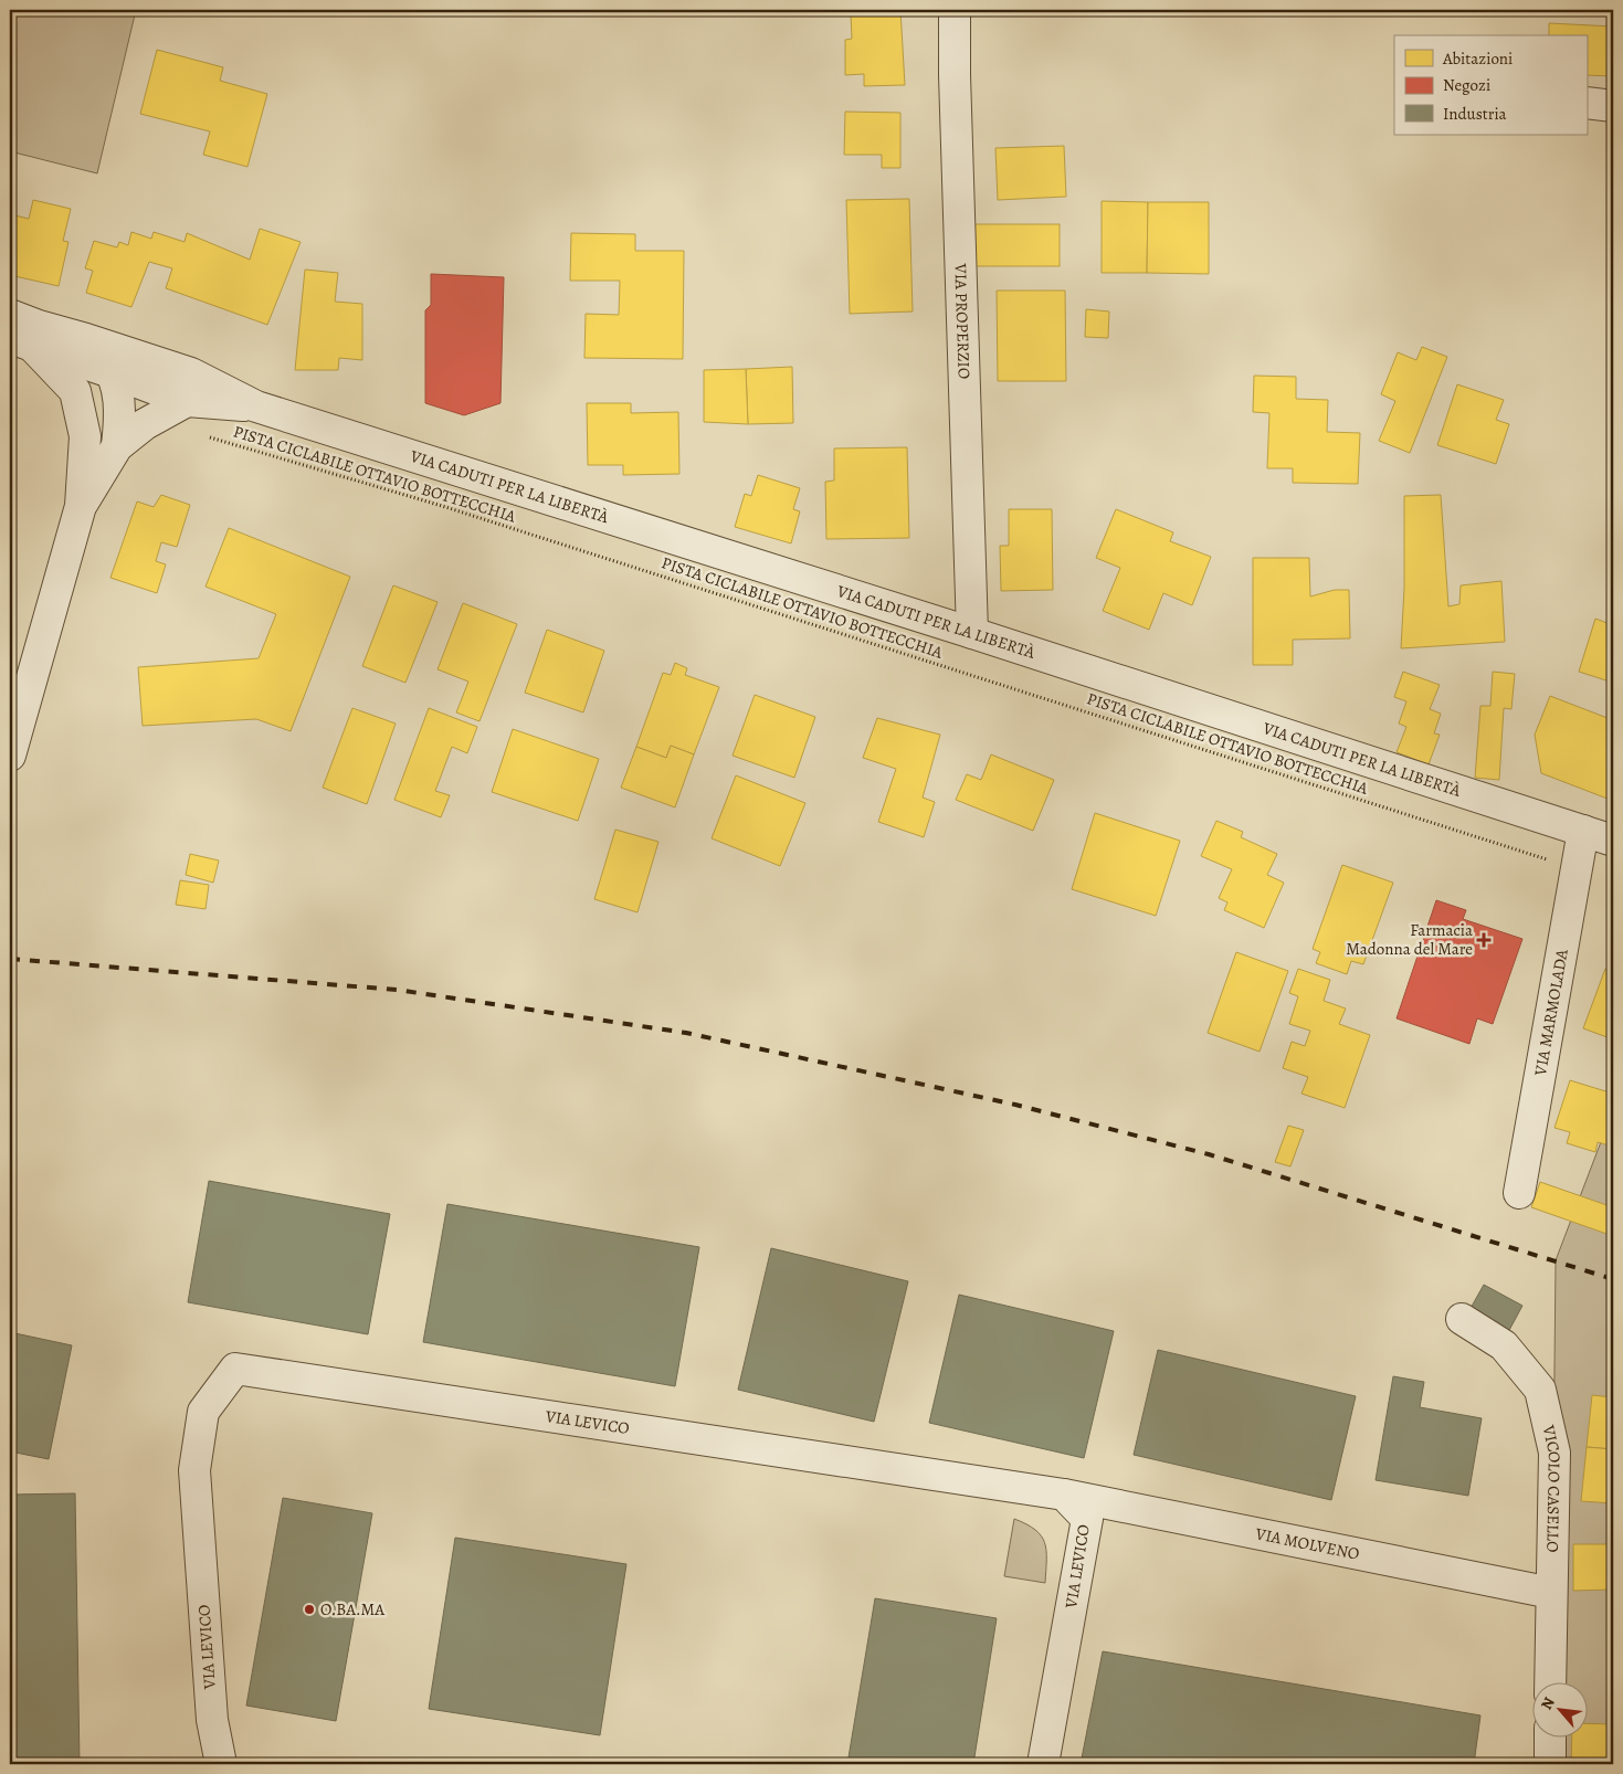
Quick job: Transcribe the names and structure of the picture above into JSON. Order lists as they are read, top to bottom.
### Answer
{
  "streets": {
    "street": [
      "VIA PROPERZIO",
      "VIA CADUTI PER LA LIBERTÀ",
      "VIA MARMOLADA",
      "VIA LEVICO",
      "VICOLO CASELLO",
      "VIA MOLVENO"
    ],
    "path": ["PISTA CICLABILE OTTAVIO BOTTECCHIA"]
  },
  "crossings": [
    ["VIA PROPERZIO", "VIA CADUTI PER LA LIBERTÀ"],
    ["PISTA CICLABILE OTTAVIO BOTTECCHIA", "VIA MARMOLADA"],
    ["VIA CADUTI PER LA LIBERTÀ", "VIA MARMOLADA"],
    ["VIA LEVICO", "VIA MOLVENO"],
    ["VICOLO CASELLO", "VIA MOLVENO"]
  ],
  "places": {
    "health": ["Farmacia Madonna del Mare"],
    "other": ["O.BA.MA"]
  },
  "legend": ["Abitazioni", "Negozi", "Industria"],
  "north": "top left"
}
